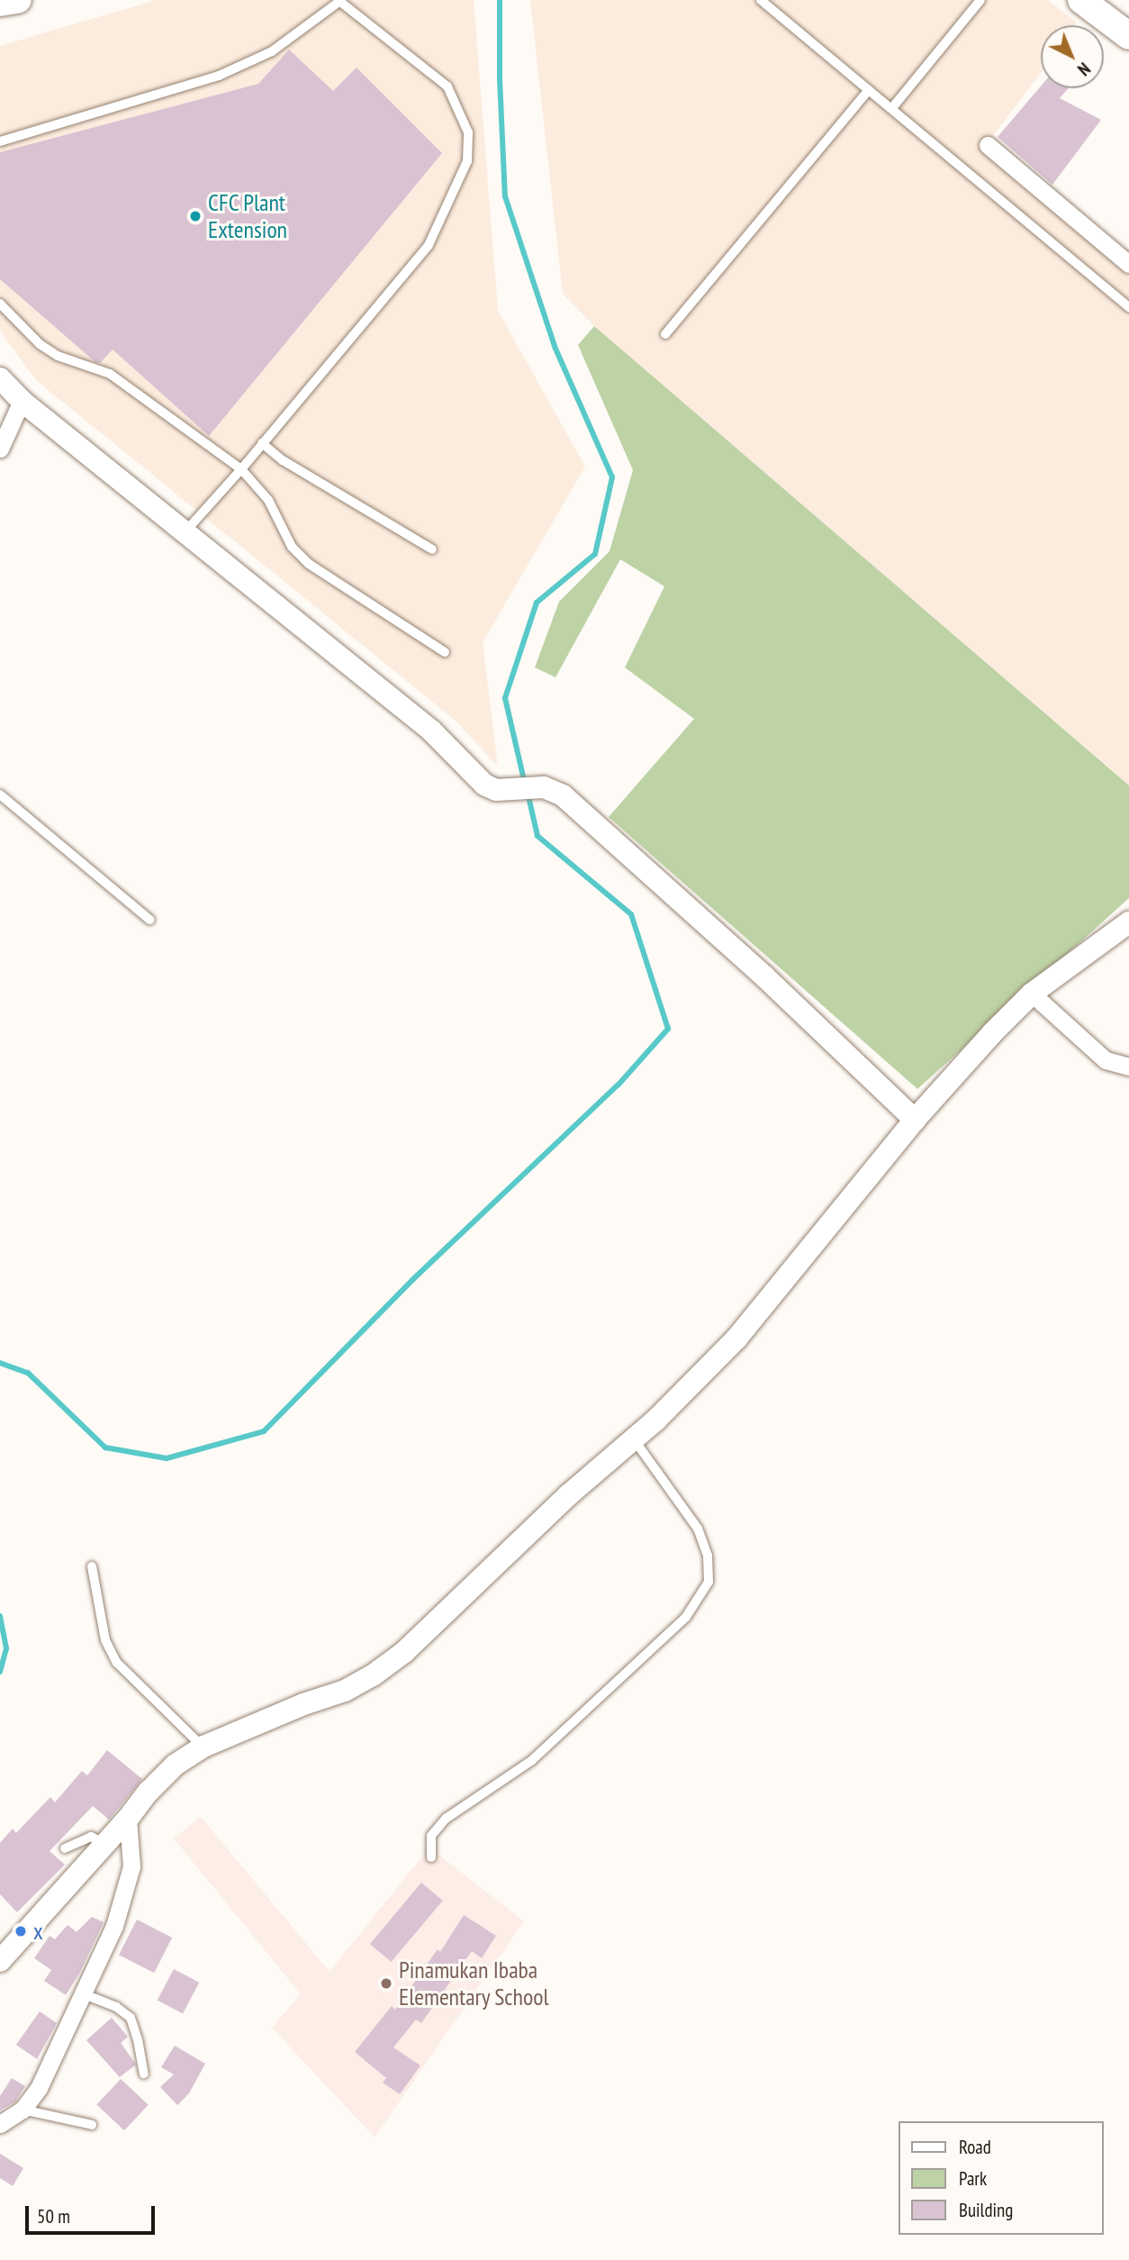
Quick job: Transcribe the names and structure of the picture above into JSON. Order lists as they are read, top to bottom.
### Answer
{
  "places": ["CFC Plant Extension", "x", "Pinamukan Ibaba Elementary School"],
  "legend": ["Road", "Park", "Building"],
  "scale_bar": "50 m",
  "north": "bottom right"
}
